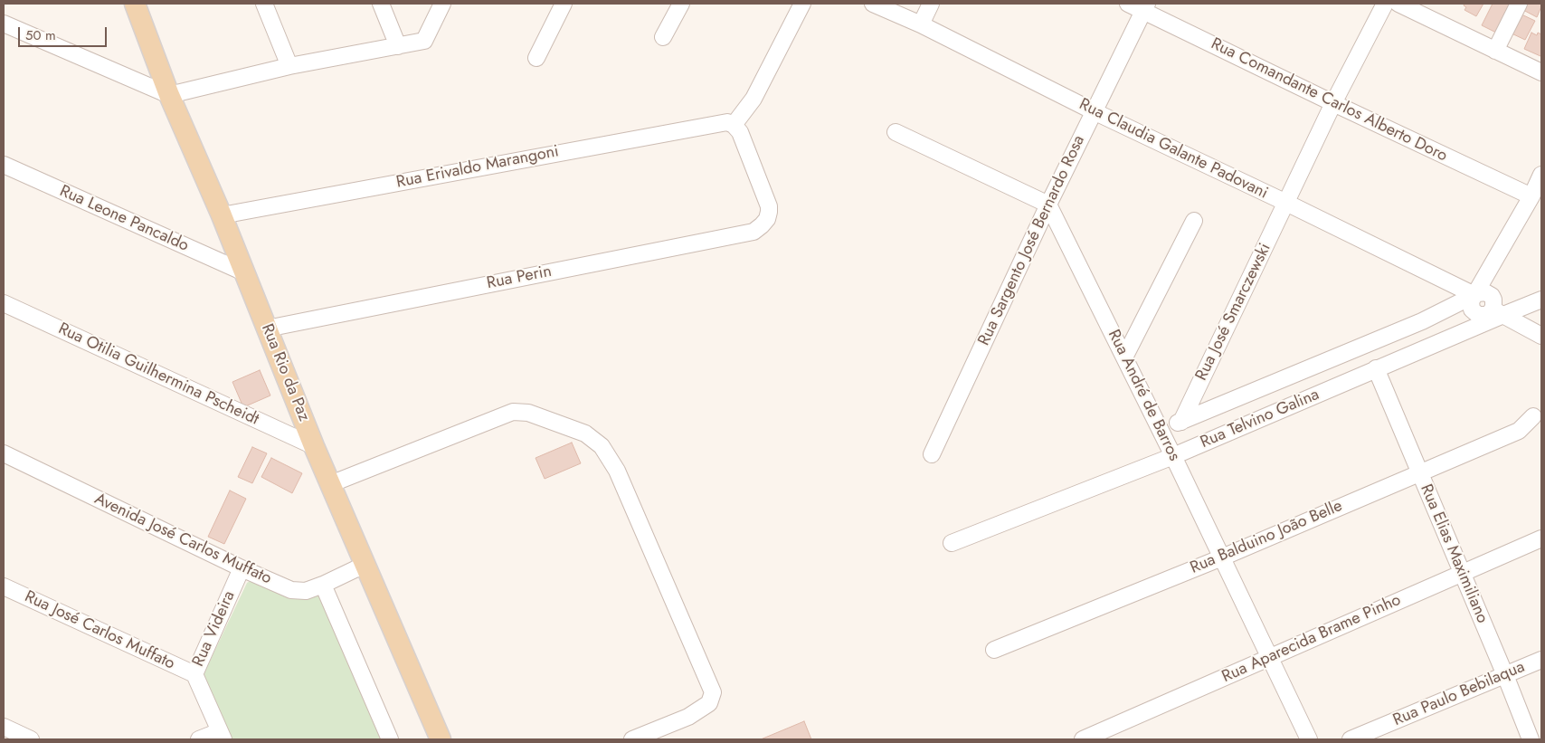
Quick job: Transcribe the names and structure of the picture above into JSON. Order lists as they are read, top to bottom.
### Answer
{
  "streets": {
    "main road": ["Rua Rio da Paz"],
    "street": [
      "Rua Comandante Carlos Alberto Doro",
      "Rua Claudia Galante Padovani",
      "Rua Erivaldo Marangoni",
      "Rua Leone Pancaldo",
      "Rua Sargento José Bernardo Rosa",
      "Rua Perin",
      "Rua José Smarczewski",
      "Rua Otilia Guilhermina Pscheidt",
      "Rua André de Barros",
      "Rua Telvino Galina",
      "Rua Balduino João Belle",
      "Avenida José Carlos Muffato",
      "Rua Elias Maximiliano",
      "Rua Videira",
      "Rua José Carlos Muffato",
      "Rua Aparecida Brame Pinho",
      "Rua Paulo Bebilaqua"
    ]
  },
  "crossings": [
    ["Rua Comandante Carlos Alberto Doro", "Rua Sargento José Bernardo Rosa"],
    ["Rua Comandante Carlos Alberto Doro", "Rua José Smarczewski"],
    ["Rua Claudia Galante Padovani", "Rua Sargento José Bernardo Rosa"],
    ["Rua Claudia Galante Padovani", "Rua José Smarczewski"],
    ["Rua Claudia Galante Padovani", "Rua Telvino Galina"],
    ["Rua Erivaldo Marangoni", "Rua Perin"],
    ["Rua Erivaldo Marangoni", "Rua Rio da Paz"],
    ["Rua Leone Pancaldo", "Rua Rio da Paz"],
    ["Rua Sargento José Bernardo Rosa", "Rua André de Barros"],
    ["Rua Perin", "Rua Rio da Paz"],
    ["Rua José Smarczewski", "Rua Telvino Galina"],
    ["Rua Rio da Paz", "Rua Otilia Guilhermina Pscheidt"],
    ["Rua Rio da Paz", "Avenida José Carlos Muffato"],
    ["Rua André de Barros", "Rua Telvino Galina"],
    ["Rua André de Barros", "Rua Balduino João Belle"],
    ["Rua André de Barros", "Rua Aparecida Brame Pinho"],
    ["Rua Telvino Galina", "Rua Elias Maximiliano"],
    ["Rua Balduino João Belle", "Rua Elias Maximiliano"],
    ["Avenida José Carlos Muffato", "Rua Videira"],
    ["Rua Elias Maximiliano", "Rua Aparecida Brame Pinho"],
    ["Rua Elias Maximiliano", "Rua Paulo Bebilaqua"],
    ["Rua Videira", "Rua José Carlos Muffato"]
  ],
  "scale_bar": "50 m"
}
